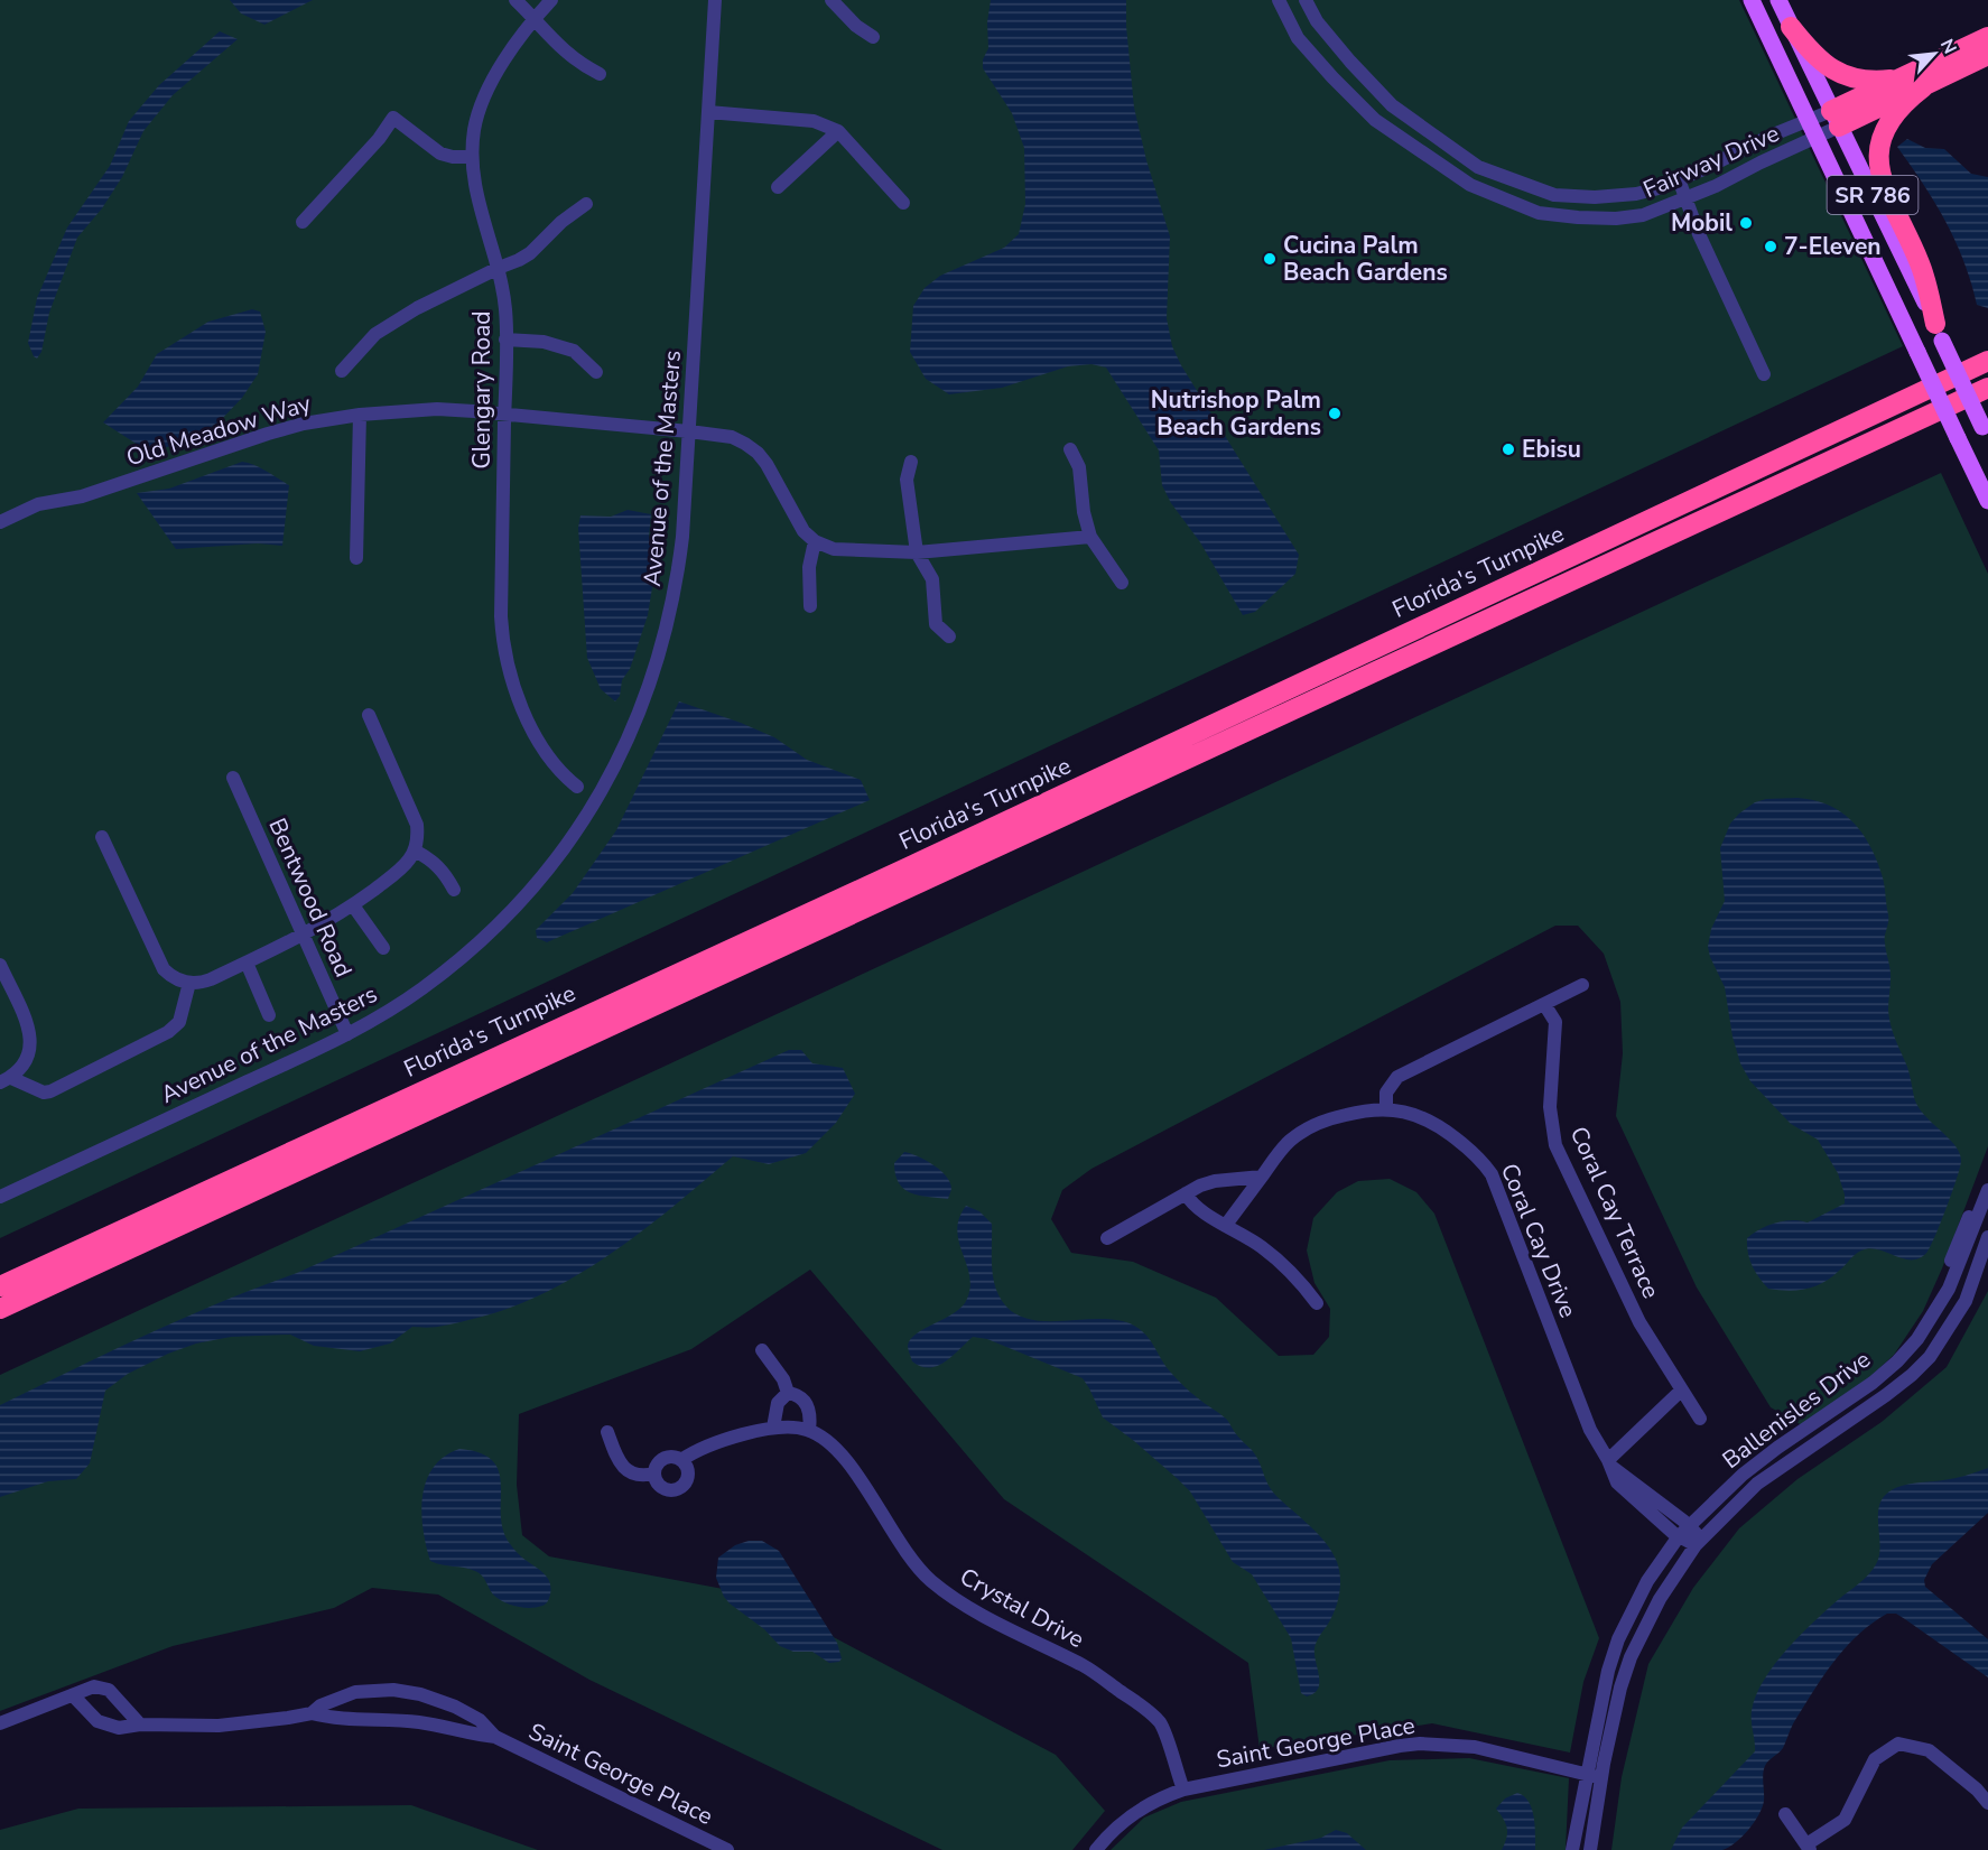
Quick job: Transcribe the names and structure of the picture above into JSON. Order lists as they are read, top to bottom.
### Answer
{
  "streets": {
    "highway": ["Florida's Turnpike"],
    "main road": ["SR 786"],
    "street": [
      "Fairway Drive",
      "Glengary Road",
      "Old Meadow Way",
      "Avenue of the Masters",
      "Bentwood Road",
      "Coral Cay Terrace",
      "Coral Cay Drive",
      "Ballenisles Drive",
      "Crystal Drive",
      "Saint George Place"
    ]
  },
  "crossings": [
    ["Fairway Drive", "SR 786"],
    ["Glengary Road", "Old Meadow Way"],
    ["Old Meadow Way", "Avenue of the Masters"],
    ["Avenue of the Masters", "Bentwood Road"],
    ["Coral Cay Drive", "Ballenisles Drive"],
    ["Ballenisles Drive", "Saint George Place"],
    ["Crystal Drive", "Saint George Place"]
  ],
  "places": [
    "Mobil",
    "7-Eleven",
    "Cucina Palm Beach Gardens",
    "Nutrishop Palm Beach Gardens",
    "Ebisu"
  ],
  "north": "top right"
}
